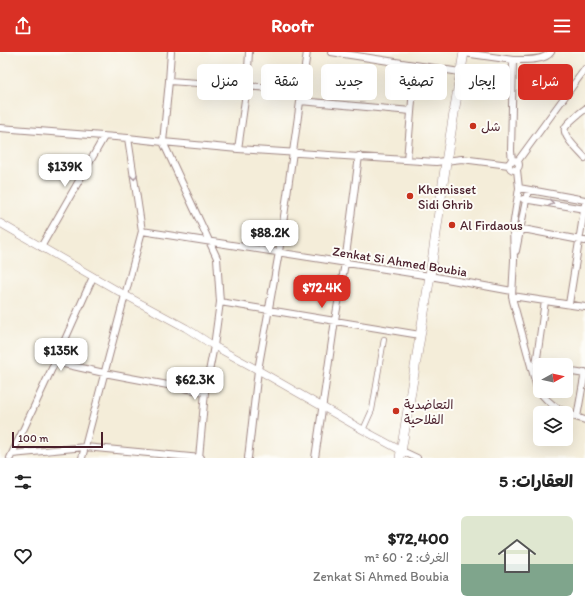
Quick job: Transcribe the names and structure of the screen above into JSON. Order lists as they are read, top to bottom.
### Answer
{
  "streets": {
    "street": ["Zenkat Si Ahmed Boubia"]
  },
  "places": [
    "شل",
    "Khemisset Sidi Ghrib",
    "Al Firdaous",
    "التعاضدية الفلاحية"
  ],
  "scale_bar": "100 m",
  "north": "right",
  "page": {
    "header": "Roofr",
    "chip": [
      "شراء",
      "إيجار",
      "تصفية",
      "جديد",
      "شقة",
      "منزل"
    ],
    "price": [
      "$139K",
      "$88.2K",
      "$72.4K",
      "$135K",
      "$62.3K"
    ],
    "scale": "100 m",
    "heading": "العقارات: 5",
    "list": [
      {
        "name": "$72,400",
        "note": "الغرف: 2 · 60 m² · Zenkat Si Ahmed Boubia"
      }
    ]
  }
}
